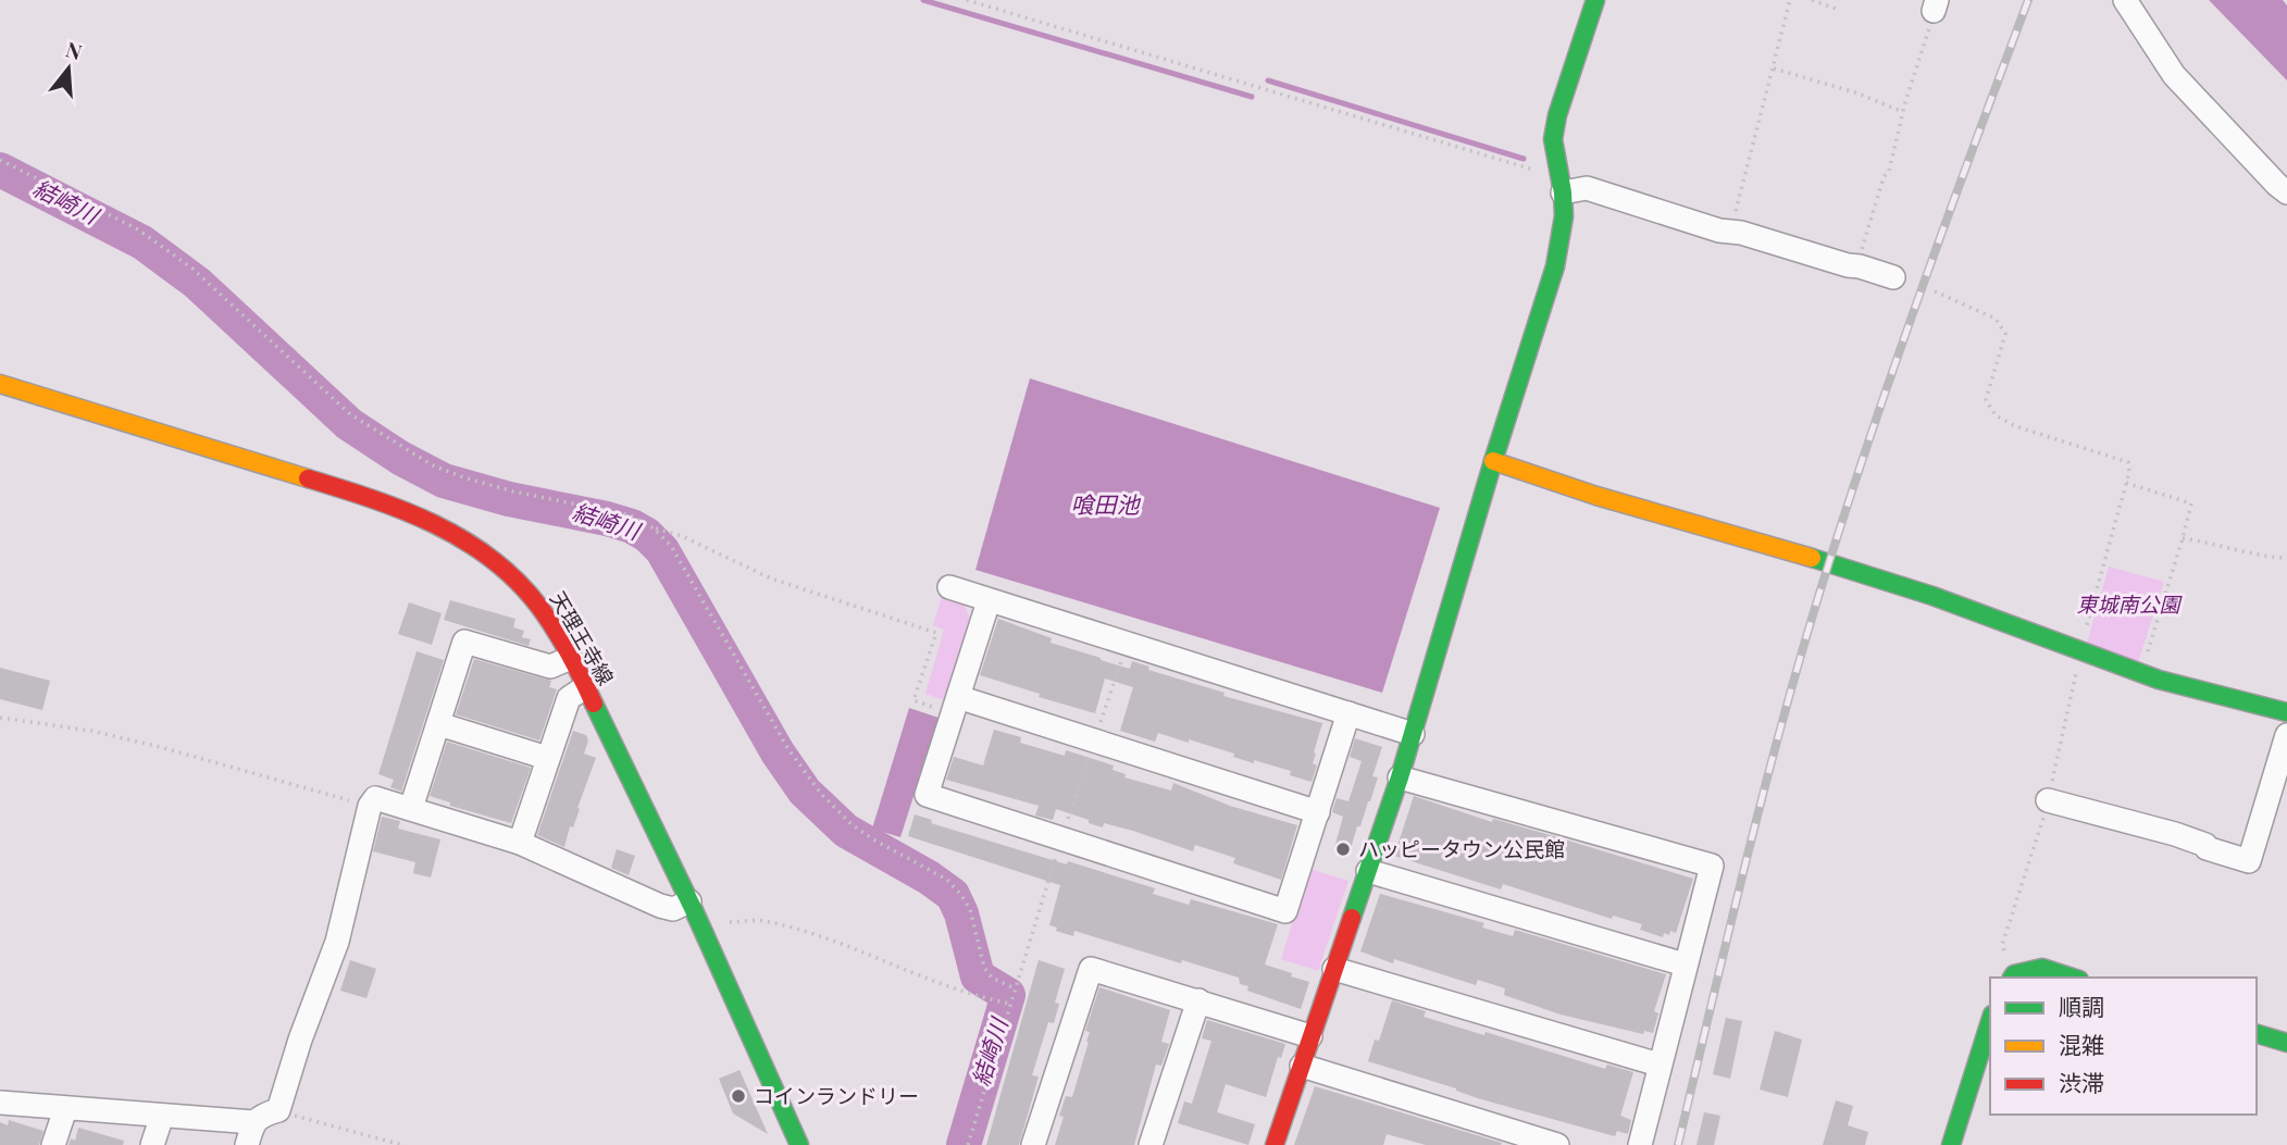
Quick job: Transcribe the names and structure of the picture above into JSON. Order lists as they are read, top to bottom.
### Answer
{
  "streets": {
    "street": ["天理王寺線"]
  },
  "water": ["結崎川", "喰田池"],
  "parks": ["東城南公園"],
  "places": ["ハッピータウン公民館", "コインランドリー"],
  "legend": ["順調", "混雑", "渋滞"],
  "north": "top"
}
